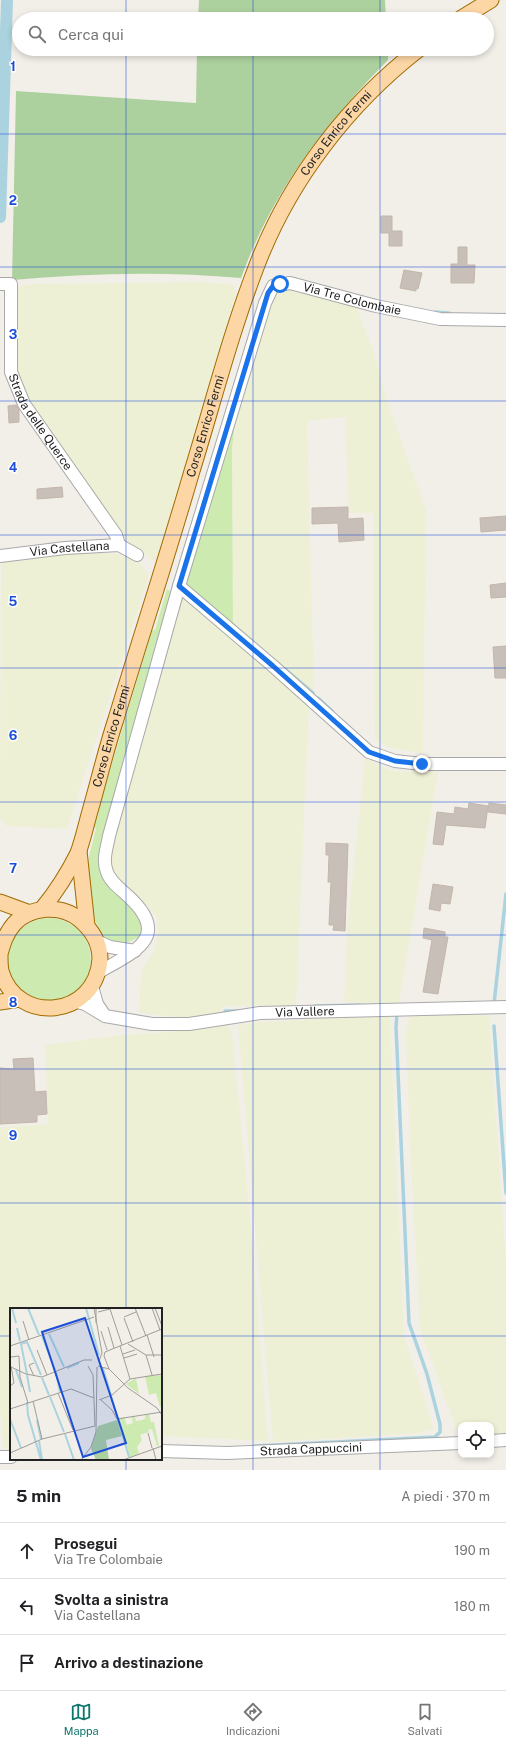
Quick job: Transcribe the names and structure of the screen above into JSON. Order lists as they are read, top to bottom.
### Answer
{
  "streets": {
    "main road": ["Corso Enrico Fermi"],
    "street": [
      "Via Tre Colombaie",
      "Strada delle Querce",
      "Via Castellana",
      "Via Vallere",
      "Strada Cappuccini"
    ]
  },
  "crossings": [
    ["Corso Enrico Fermi", "Via Vallere"],
    ["Strada delle Querce", "Via Castellana"]
  ],
  "page": {
    "search": "Cerca qui",
    "heading": ["5 min", "A piedi · 370 m"],
    "list": [
      ["Prosegui", "Via Tre Colombaie", "190 m"],
      ["Svolta a sinistra", "Via Castellana", "180 m"],
      "Arrivo a destinazione"
    ],
    "nav": ["Mappa", "Indicazioni", "Salvati"]
  },
  "grid": {
    "rows": [
      "1",
      "2",
      "3",
      "4",
      "5",
      "6",
      "7",
      "8",
      "9"
    ]
  }
}
